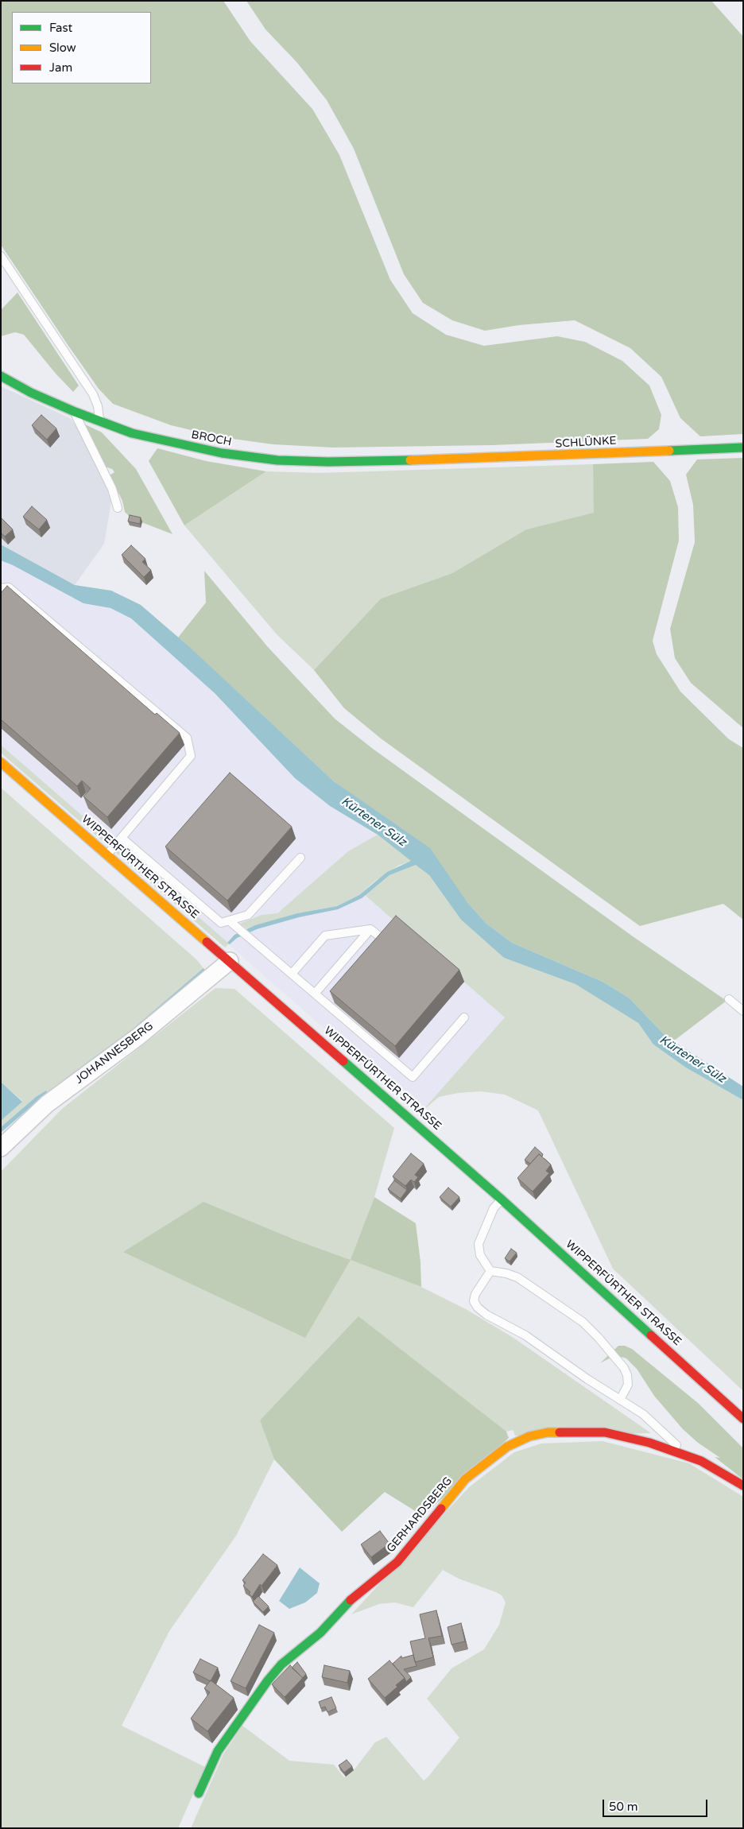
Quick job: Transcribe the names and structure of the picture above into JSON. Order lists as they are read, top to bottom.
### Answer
{
  "streets": {
    "street": [
      "BROCH",
      "SCHLÜNKE",
      "WIPPERFÜRTHER STRASSE",
      "JOHANNESBERG",
      "GERHARDSBERG"
    ]
  },
  "crossings": [
    ["BROCH", "SCHLÜNKE"],
    ["WIPPERFÜRTHER STRASSE", "JOHANNESBERG"]
  ],
  "water": ["Kürtener Sülz"],
  "legend": ["Fast", "Slow", "Jam"],
  "scale_bar": "50 m"
}
